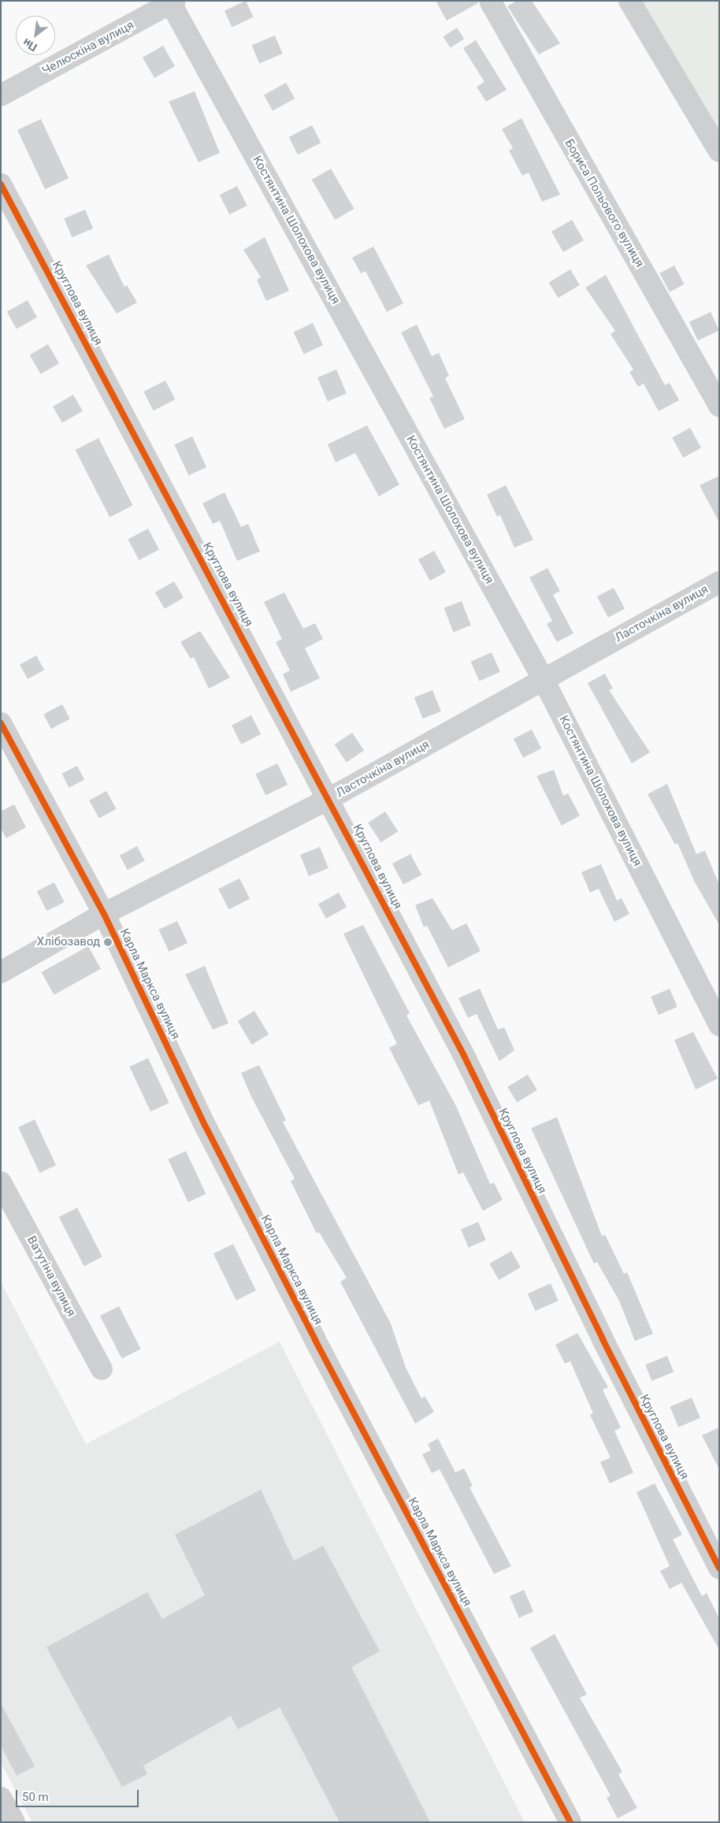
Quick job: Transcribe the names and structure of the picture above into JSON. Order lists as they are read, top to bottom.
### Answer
{
  "streets": {
    "street": [
      "Челюскіна вулиця",
      "Бориса Польового вулиця",
      "Костянтина Шолохова вулиця",
      "Круглова вулиця",
      "Ласточкіна вулиця",
      "Карла Маркса вулиця",
      "Ватутіна вулиця"
    ]
  },
  "crossings": [
    ["Челюскіна вулиця", "Костянтина Шолохова вулиця"],
    ["Костянтина Шолохова вулиця", "Ласточкіна вулиця"],
    ["Круглова вулиця", "Ласточкіна вулиця"],
    ["Ласточкіна вулиця", "Карла Маркса вулиця"]
  ],
  "places": ["Хлібозавод"],
  "scale_bar": "50 m",
  "north": "bottom left"
}
